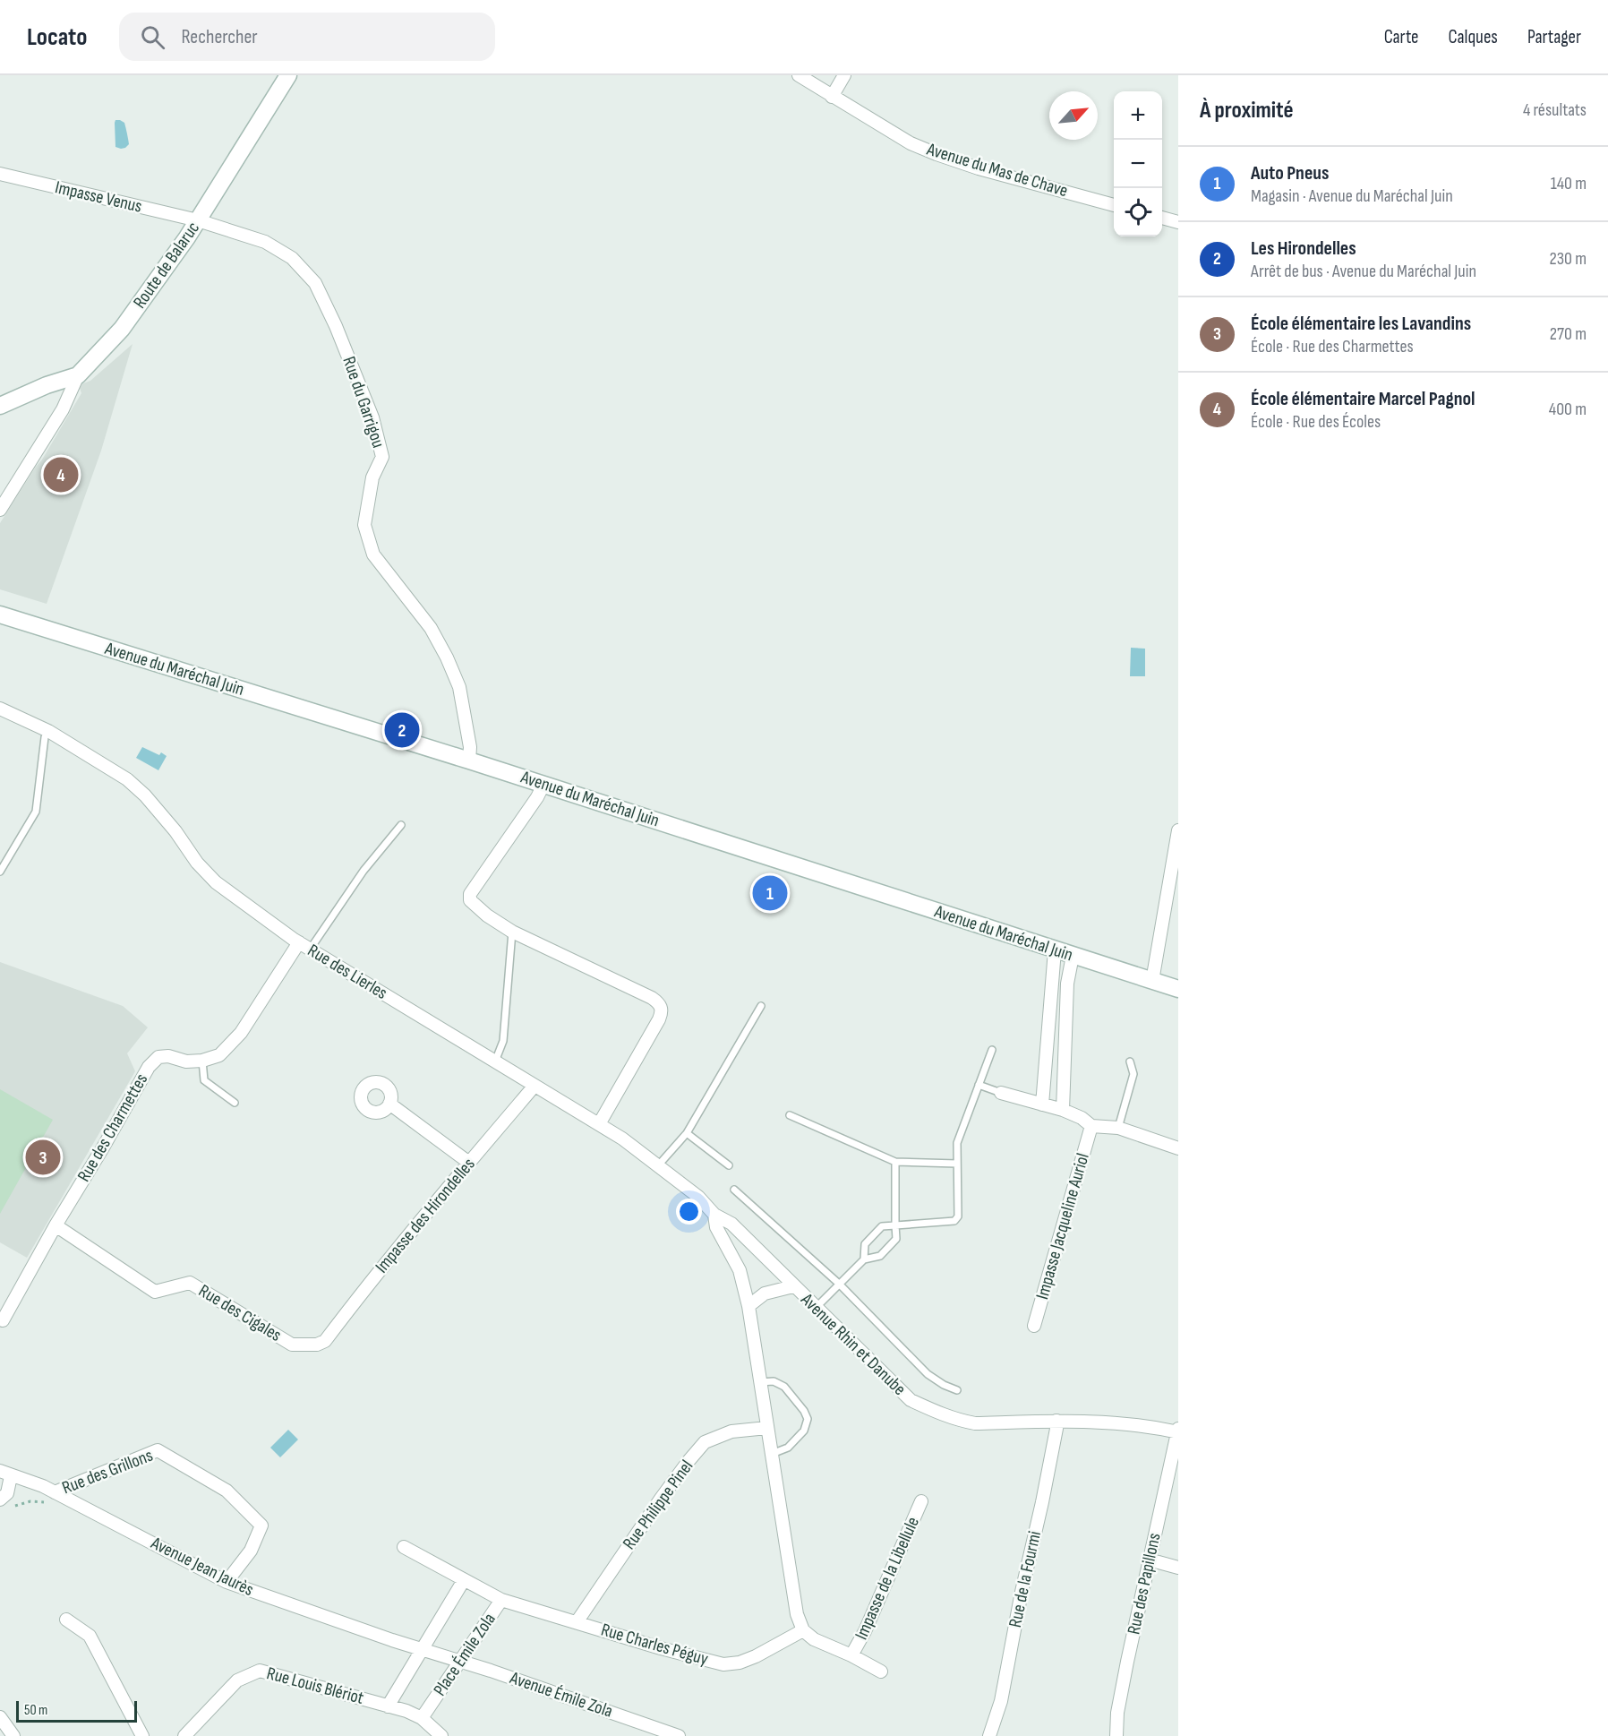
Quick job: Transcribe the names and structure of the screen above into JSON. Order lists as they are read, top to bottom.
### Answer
{
  "streets": {
    "main road": ["Route de Balaruc", "Avenue du Maréchal Juin"],
    "street": [
      "Avenue du Mas de Chave",
      "Impasse Venus",
      "Rue du Garrigou",
      "Rue des Lierles",
      "Rue des Charmettes",
      "Impasse des Hirondelles",
      "Impasse Jacqueline Auriol",
      "Rue des Cigales",
      "Avenue Rhin et Danube",
      "Rue des Grillons",
      "Rue Philippe Pinel",
      "Avenue Jean Jaurès",
      "Impasse de la Libellule",
      "Rue de la Fourmi",
      "Rue des Papillons",
      "Rue Charles Péguy",
      "Place Émile Zola",
      "Rue Louis Blériot",
      "Avenue Émile Zola"
    ]
  },
  "crossings": [
    ["Impasse Venus", "Route de Balaruc"],
    ["Impasse Venus", "Rue du Garrigou"],
    ["Route de Balaruc", "Rue du Garrigou"],
    ["Rue du Garrigou", "Avenue du Maréchal Juin"],
    ["Rue des Lierles", "Impasse des Hirondelles"],
    ["Rue des Lierles", "Avenue Rhin et Danube"],
    ["Rue des Charmettes", "Rue des Cigales"],
    ["Impasse des Hirondelles", "Rue des Cigales"],
    ["Avenue Rhin et Danube", "Rue de la Fourmi"],
    ["Avenue Rhin et Danube", "Rue des Papillons"],
    ["Rue des Grillons", "Avenue Jean Jaurès"],
    ["Rue Philippe Pinel", "Rue Charles Péguy"],
    ["Avenue Jean Jaurès", "Avenue Émile Zola"],
    ["Impasse de la Libellule", "Rue Charles Péguy"],
    ["Rue Charles Péguy", "Place Émile Zola"],
    ["Place Émile Zola", "Rue Louis Blériot"],
    ["Place Émile Zola", "Avenue Émile Zola"]
  ],
  "scale_bar": "50 m",
  "north": "top right",
  "page": {
    "header": "Locato",
    "search": "Rechercher",
    "nav": ["Carte", "Calques", "Partager"],
    "heading": ["À proximité", "4 résultats"],
    "map_buttons": ["+", "−"],
    "list": [
      {
        "mark": "1",
        "name": "Auto Pneus",
        "note": "Magasin · Avenue du Maréchal Juin",
        "value": "140 m"
      },
      {
        "mark": "2",
        "name": "Les Hirondelles",
        "note": "Arrêt de bus · Avenue du Maréchal Juin",
        "value": "230 m"
      },
      {
        "mark": "3",
        "name": "École élémentaire les Lavandins",
        "note": "École · Rue des Charmettes",
        "value": "270 m"
      },
      {
        "mark": "4",
        "name": "École élémentaire Marcel Pagnol",
        "note": "École · Rue des Écoles",
        "value": "400 m"
      }
    ],
    "pins": [
      "4",
      "2",
      "1",
      "3"
    ],
    "scale": "50 m"
  }
}
